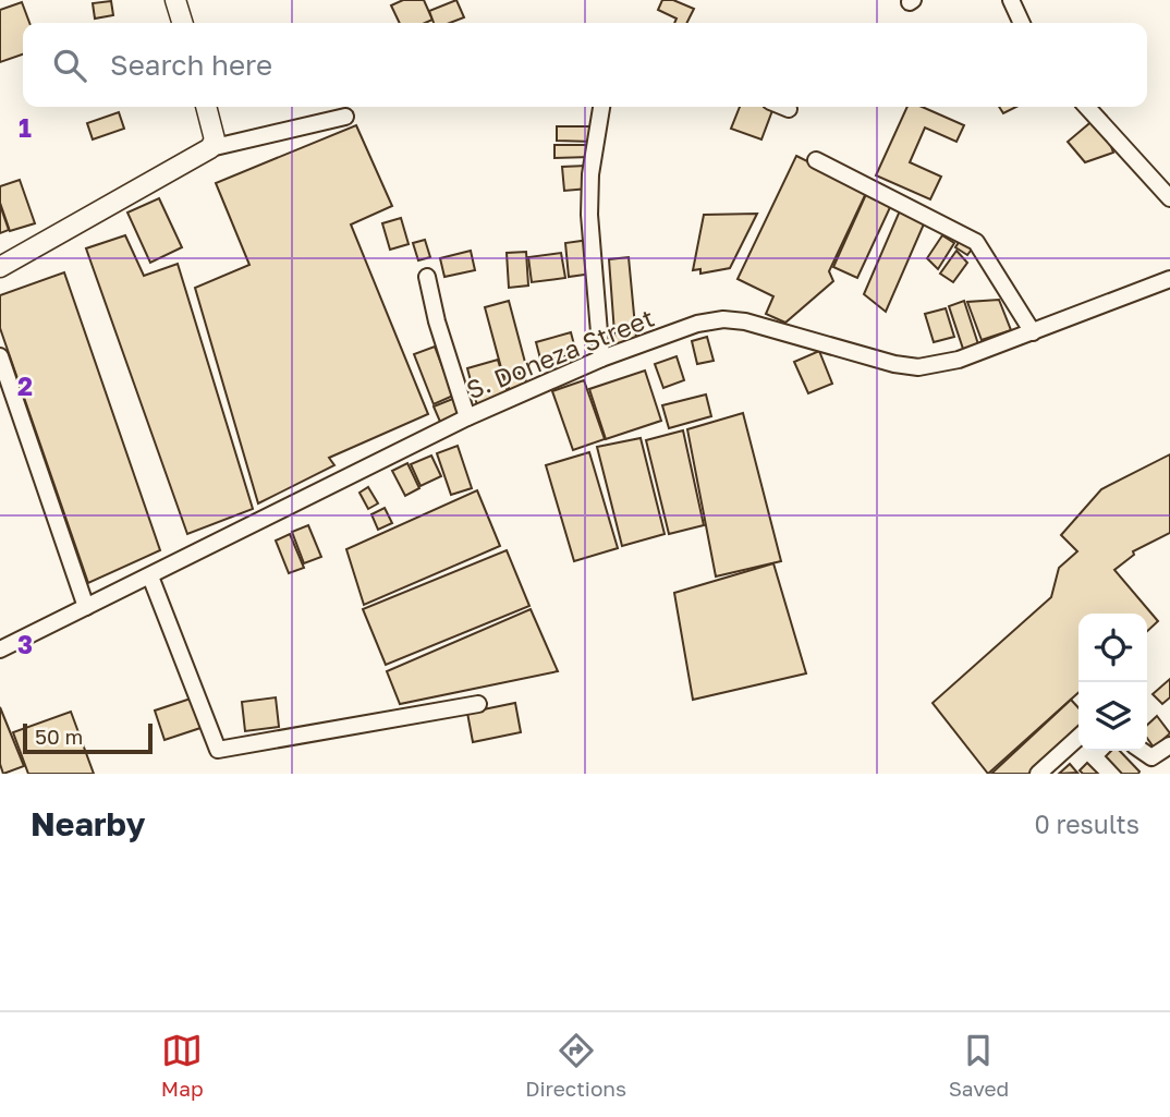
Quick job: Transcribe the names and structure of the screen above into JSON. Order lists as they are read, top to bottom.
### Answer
{
  "streets": {
    "street": ["S. Doneza Street"]
  },
  "scale_bar": "50 m",
  "page": {
    "search": "Search here",
    "scale": "50 m",
    "heading": ["Nearby", "0 results"],
    "nav": ["Map", "Directions", "Saved"]
  },
  "grid": {
    "rows": ["1", "2", "3"]
  }
}
